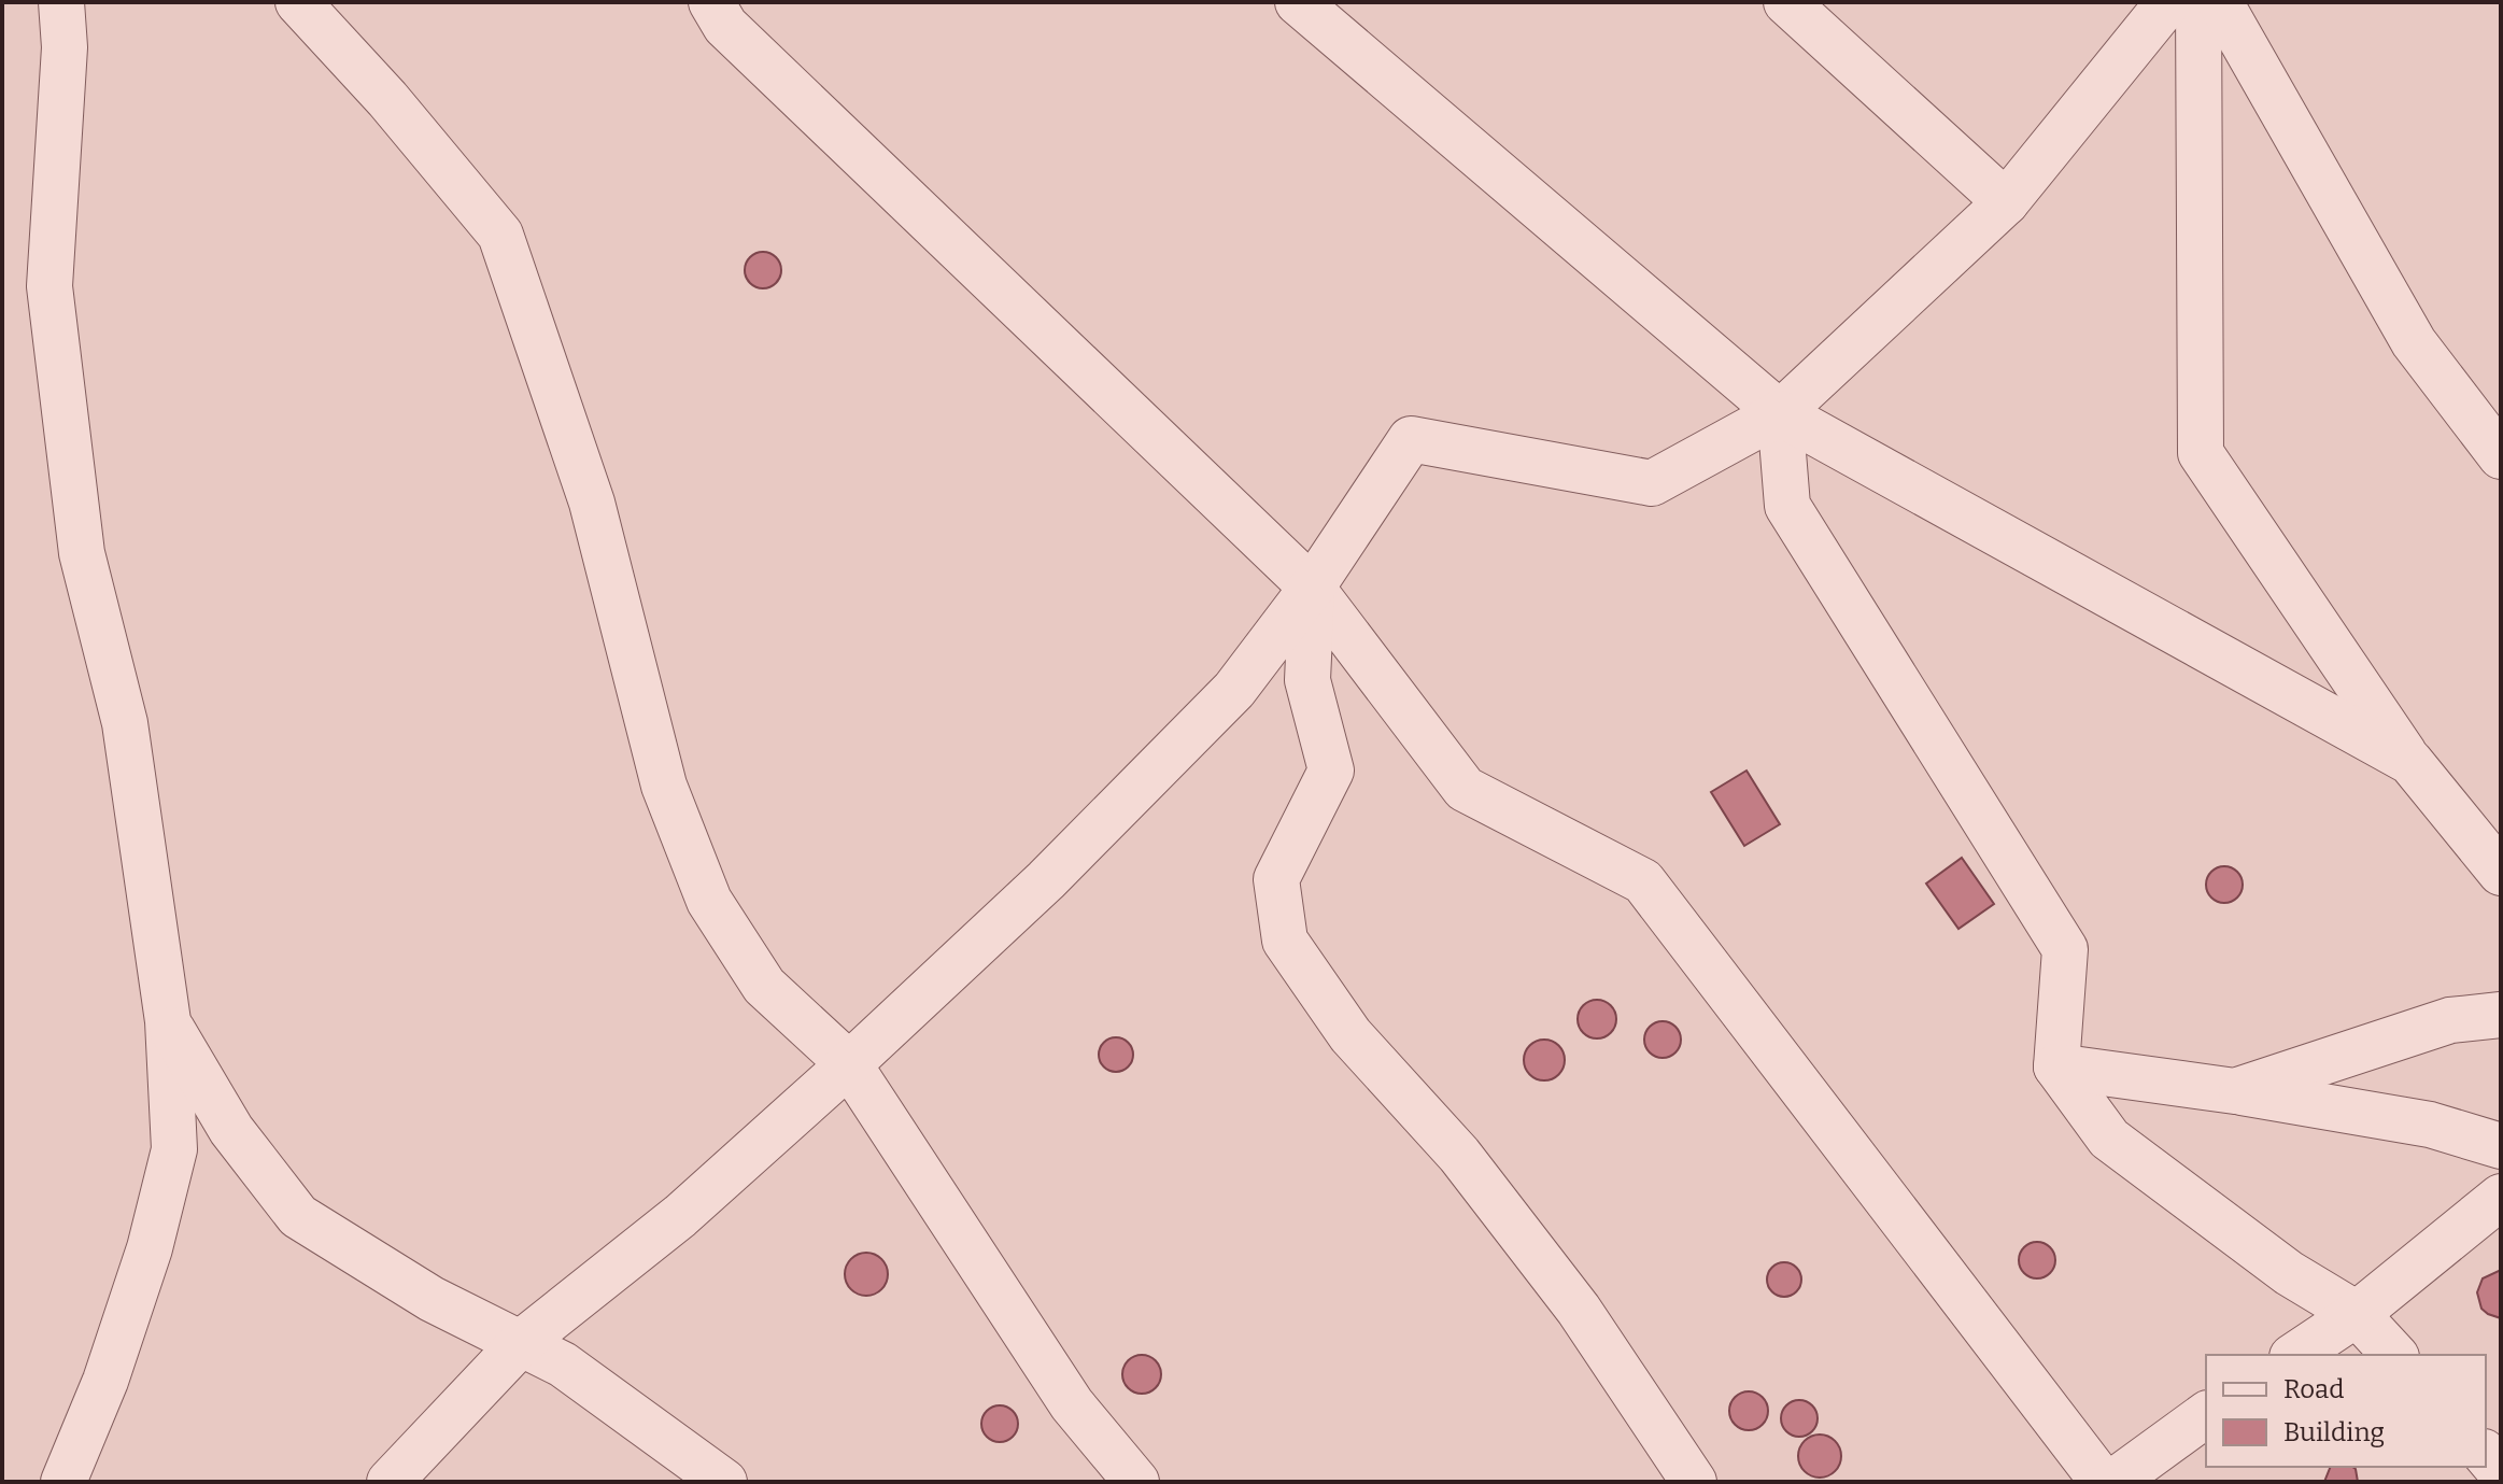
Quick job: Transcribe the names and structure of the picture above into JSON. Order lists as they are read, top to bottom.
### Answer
{
  "legend": ["Road", "Building"]
}
